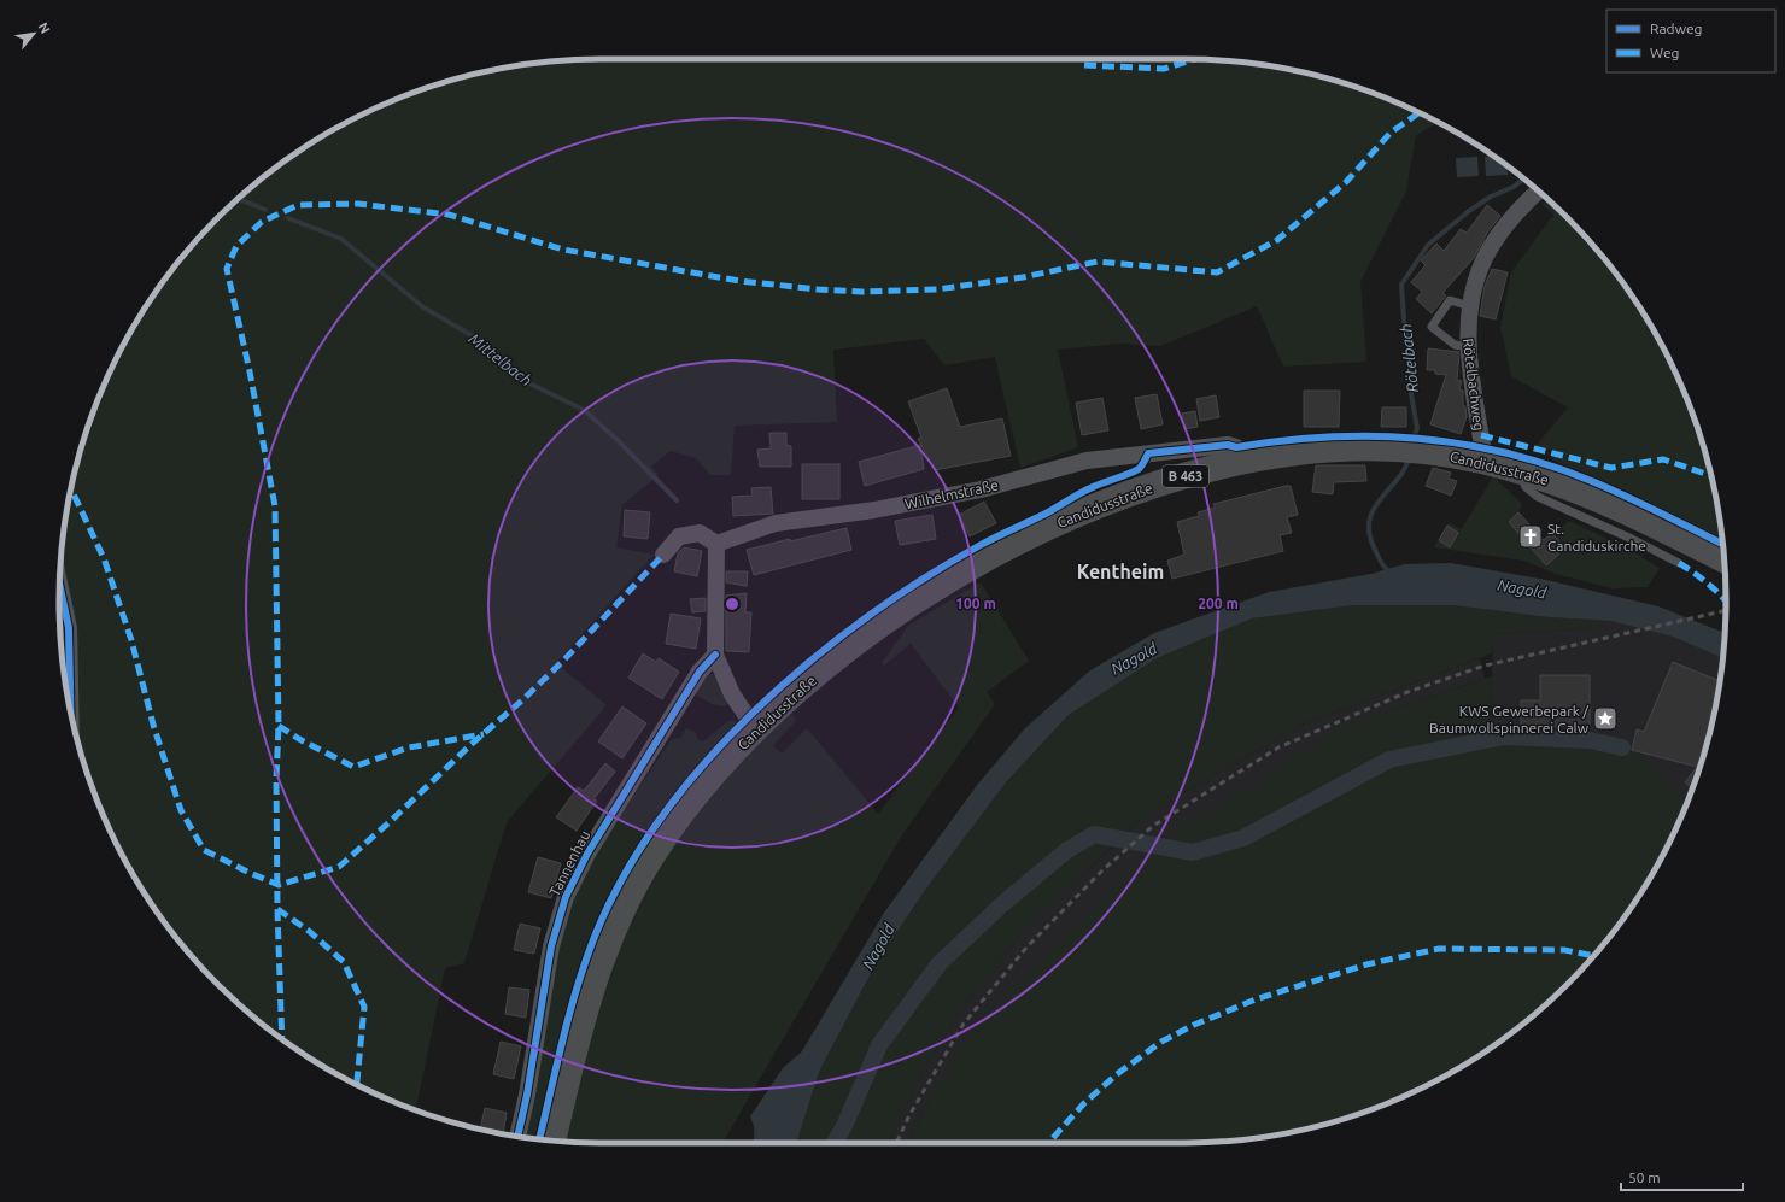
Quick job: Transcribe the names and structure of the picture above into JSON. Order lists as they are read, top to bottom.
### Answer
{
  "streets": {
    "main road": ["Candidusstraße", "B 463"],
    "street": ["Rötelbachweg", "Wilhelmstraße", "Tannenhau"]
  },
  "crossings": [
    ["Rötelbachweg", "Candidusstraße"],
    ["Candidusstraße", "Wilhelmstraße"]
  ],
  "districts": ["Kentheim"],
  "water": ["Rötelbach", "Mittelbach", "Nagold"],
  "places": {
    "church": ["St. Candiduskirche"],
    "place": ["KWS Gewerbepark / Baumwollspinnerei Calw"]
  },
  "legend": ["Radweg", "Weg"],
  "scale_bar": "50 m",
  "north": "top right",
  "rings": ["100 m", "200 m"]
}
